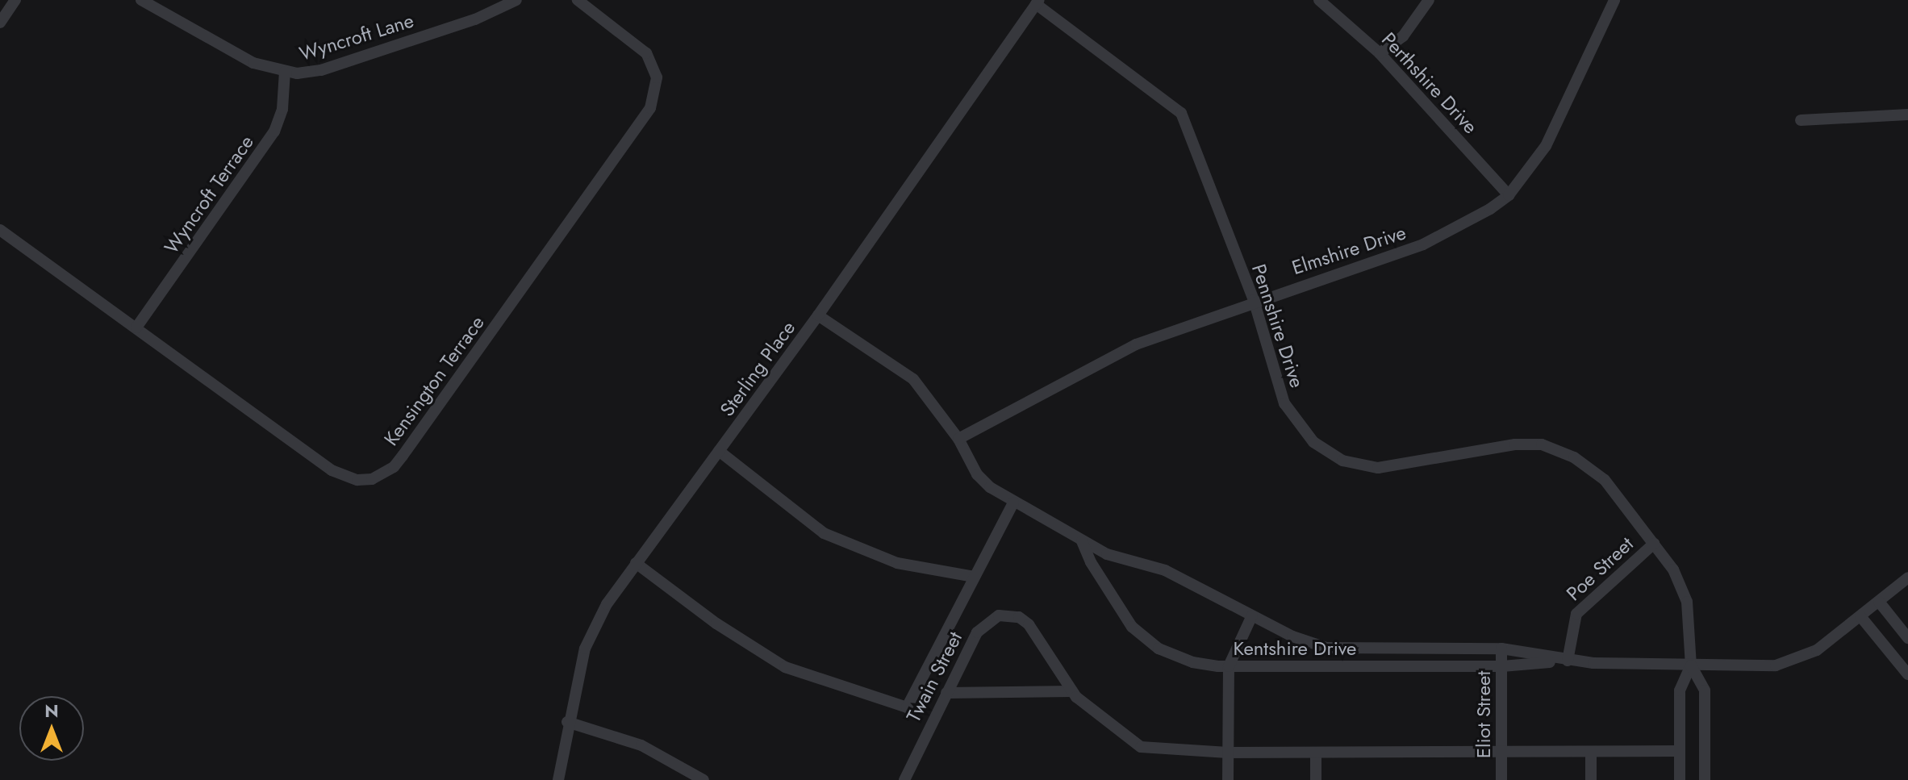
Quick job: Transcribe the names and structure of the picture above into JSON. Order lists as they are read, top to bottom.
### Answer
{
  "streets": {
    "street": [
      "Wyncroft Lane",
      "Perthshire Drive",
      "Wyncroft Terrace",
      "Elmshire Drive",
      "Pennshire Drive",
      "Sterling Place",
      "Kensington Terrace",
      "Poe Street",
      "Kentshire Drive",
      "Twain Street",
      "Eliot Street"
    ]
  },
  "crossings": [
    ["Wyncroft Lane", "Wyncroft Terrace"],
    ["Perthshire Drive", "Elmshire Drive"],
    ["Wyncroft Terrace", "Kensington Terrace"],
    ["Elmshire Drive", "Pennshire Drive"],
    ["Elmshire Drive", "Kentshire Drive"],
    ["Pennshire Drive", "Sterling Place"],
    ["Pennshire Drive", "Poe Street"],
    ["Pennshire Drive", "Kentshire Drive"],
    ["Pennshire Drive", "Twain Street"],
    ["Sterling Place", "Kentshire Drive"],
    ["Poe Street", "Kentshire Drive"],
    ["Kentshire Drive", "Eliot Street"],
    ["Twain Street", "Eliot Street"]
  ],
  "north": "top"
}
